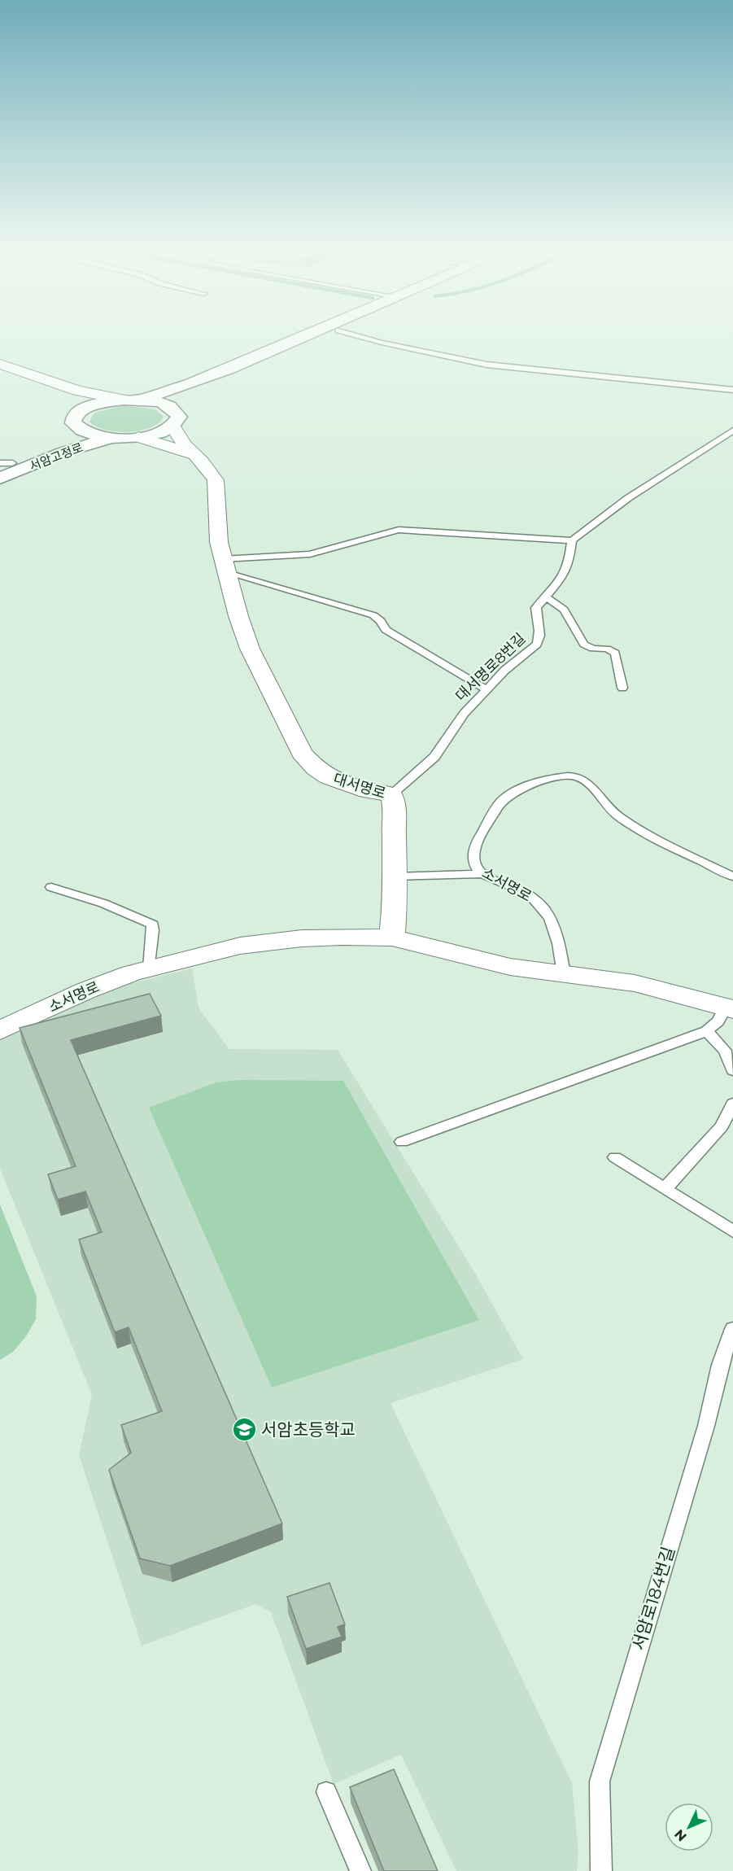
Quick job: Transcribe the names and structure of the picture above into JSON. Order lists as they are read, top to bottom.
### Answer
{
  "streets": {
    "main road": ["서암고정로"],
    "street": ["대서명로", "소서명로"],
    "lane": ["대서명로8번길", "서암로184번길"]
  },
  "crossings": [
    ["대서명로8번길", "대서명로"],
    ["대서명로", "소서명로"]
  ],
  "places": {
    "school or university": ["서암초등학교"]
  },
  "north": "bottom left"
}
